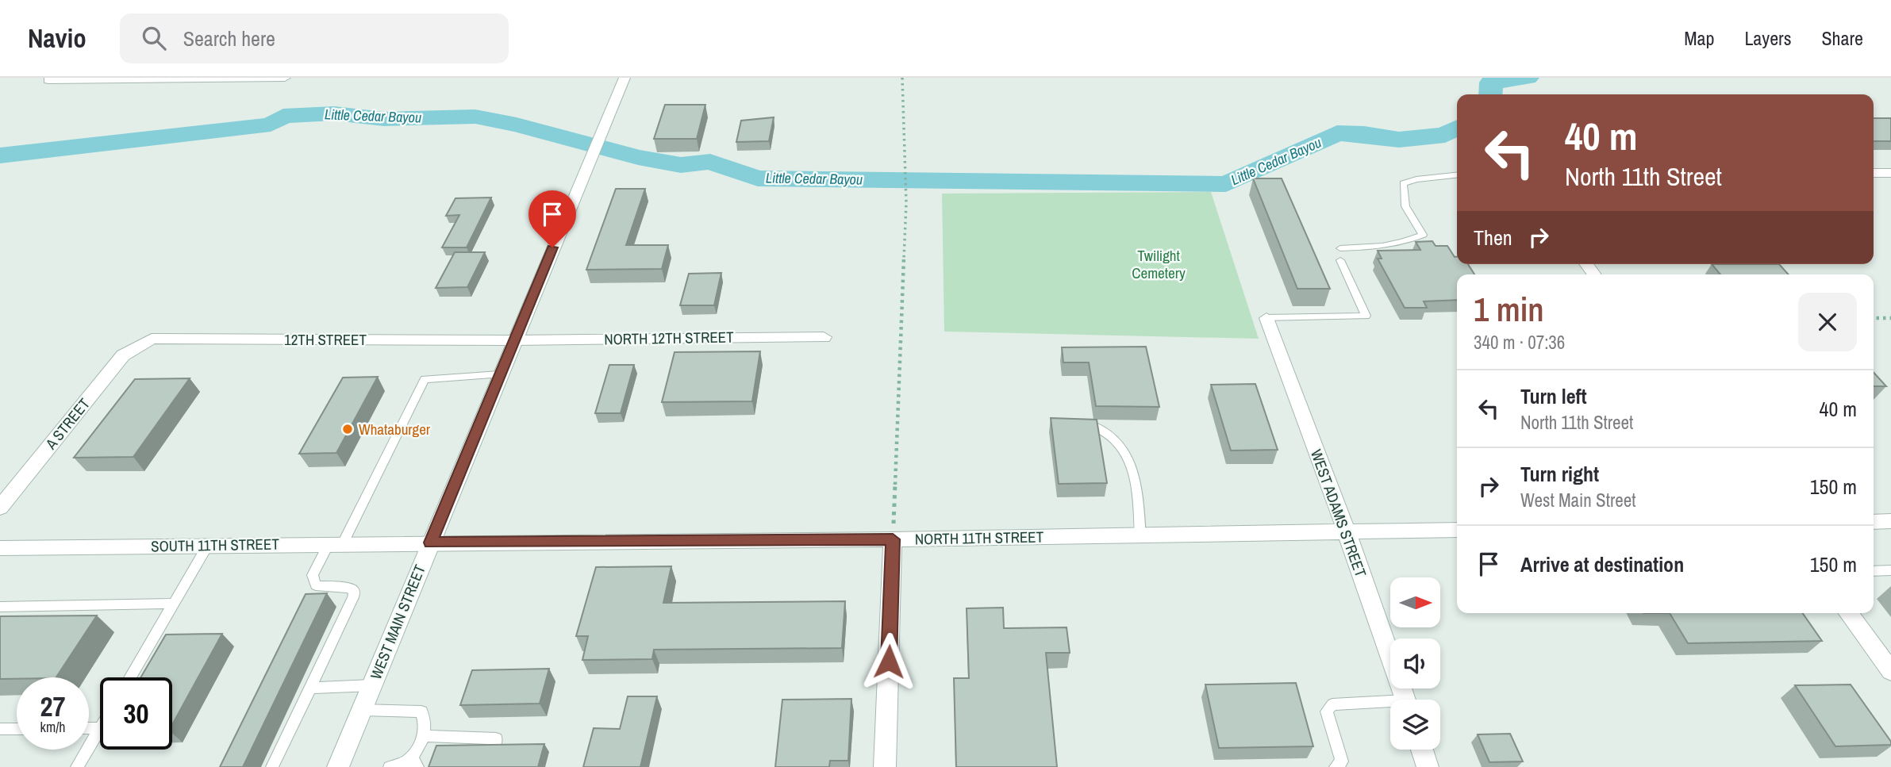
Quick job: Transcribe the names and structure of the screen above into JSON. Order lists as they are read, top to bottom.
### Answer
{
  "streets": {
    "street": [
      "NORTH 12TH STREET",
      "12TH STREET",
      "A STREET",
      "WEST ADAMS STREET",
      "NORTH 11TH STREET",
      "SOUTH 11TH STREET",
      "WEST MAIN STREET"
    ]
  },
  "crossings": [
    ["NORTH 12TH STREET", "12TH STREET"],
    ["NORTH 12TH STREET", "WEST MAIN STREET"],
    ["12TH STREET", "A STREET"],
    ["12TH STREET", "WEST MAIN STREET"],
    ["WEST ADAMS STREET", "NORTH 11TH STREET"],
    ["NORTH 11TH STREET", "SOUTH 11TH STREET"],
    ["NORTH 11TH STREET", "WEST MAIN STREET"],
    ["SOUTH 11TH STREET", "WEST MAIN STREET"]
  ],
  "water": ["Little Cedar Bayou"],
  "parks": ["Twilight Cemetery"],
  "places": ["Whataburger"],
  "north": "right",
  "page": {
    "header": "Navio",
    "search": "Search here",
    "nav": ["Map", "Layers", "Share"],
    "turn": ["40 m", "North 11th Street"],
    "then": "Then",
    "heading": ["1 min", "340 m · 07:36"],
    "list": [
      {
        "name": "Turn left",
        "note": "North 11th Street",
        "value": "40 m"
      },
      {
        "name": "Turn right",
        "note": "West Main Street",
        "value": "150 m"
      },
      {
        "name": "Arrive at destination",
        "value": "150 m"
      }
    ],
    "speed": "27 km/h",
    "limit": "30"
  }
}
